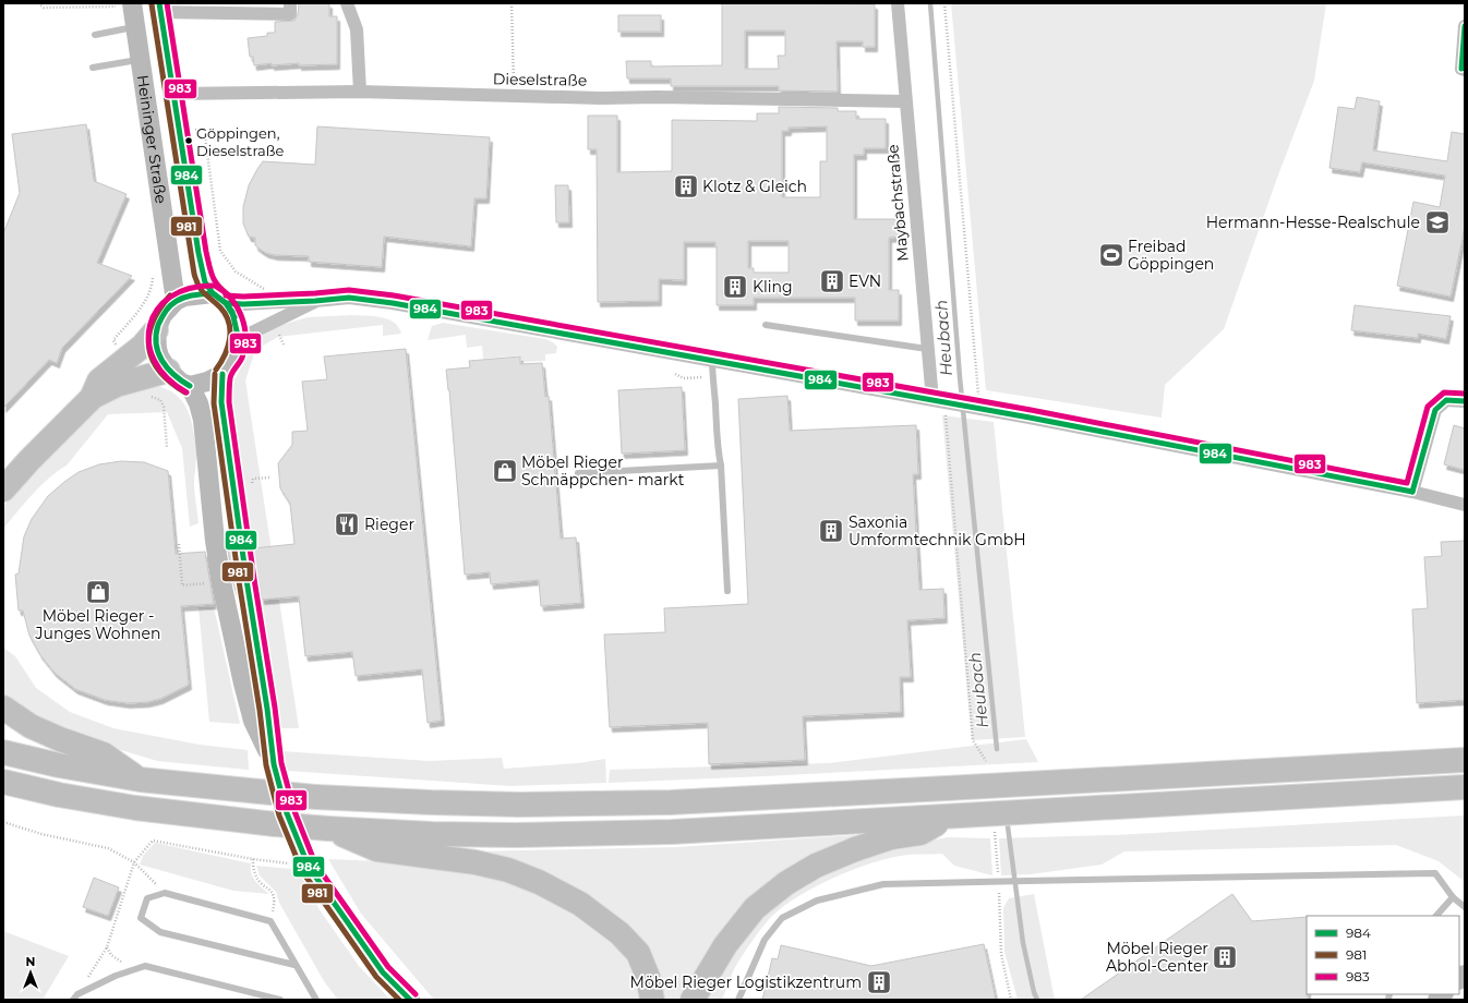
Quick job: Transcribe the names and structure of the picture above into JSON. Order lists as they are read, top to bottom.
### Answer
{
  "streets": {
    "main road": ["Heininger Straße"],
    "street": ["Dieselstraße", "Maybachstraße"]
  },
  "crossings": [
    ["Dieselstraße", "Heininger Straße"],
    ["Dieselstraße", "Maybachstraße"]
  ],
  "water": ["Heubach"],
  "places": {
    "other": ["Göppingen, Dieselstraße"],
    "building": [
      "Klotz & Gleich",
      "EVN",
      "Kling",
      "Saxonia Umformtechnik GmbH",
      "Möbel Rieger Abhol-Center",
      "Möbel Rieger Logistikzentrum"
    ],
    "school or university": ["Hermann-Hesse-Realschule"],
    "sports": ["Freibad Göppingen"],
    "shop": ["Möbel Rieger Schnäppchen- markt", "Möbel Rieger - Junges Wohnen"],
    "restaurant": ["Rieger"]
  },
  "lines": ["transit line 984", "transit line 983", "transit line 981"],
  "legend": ["984", "981", "983"],
  "north": "top"
}
